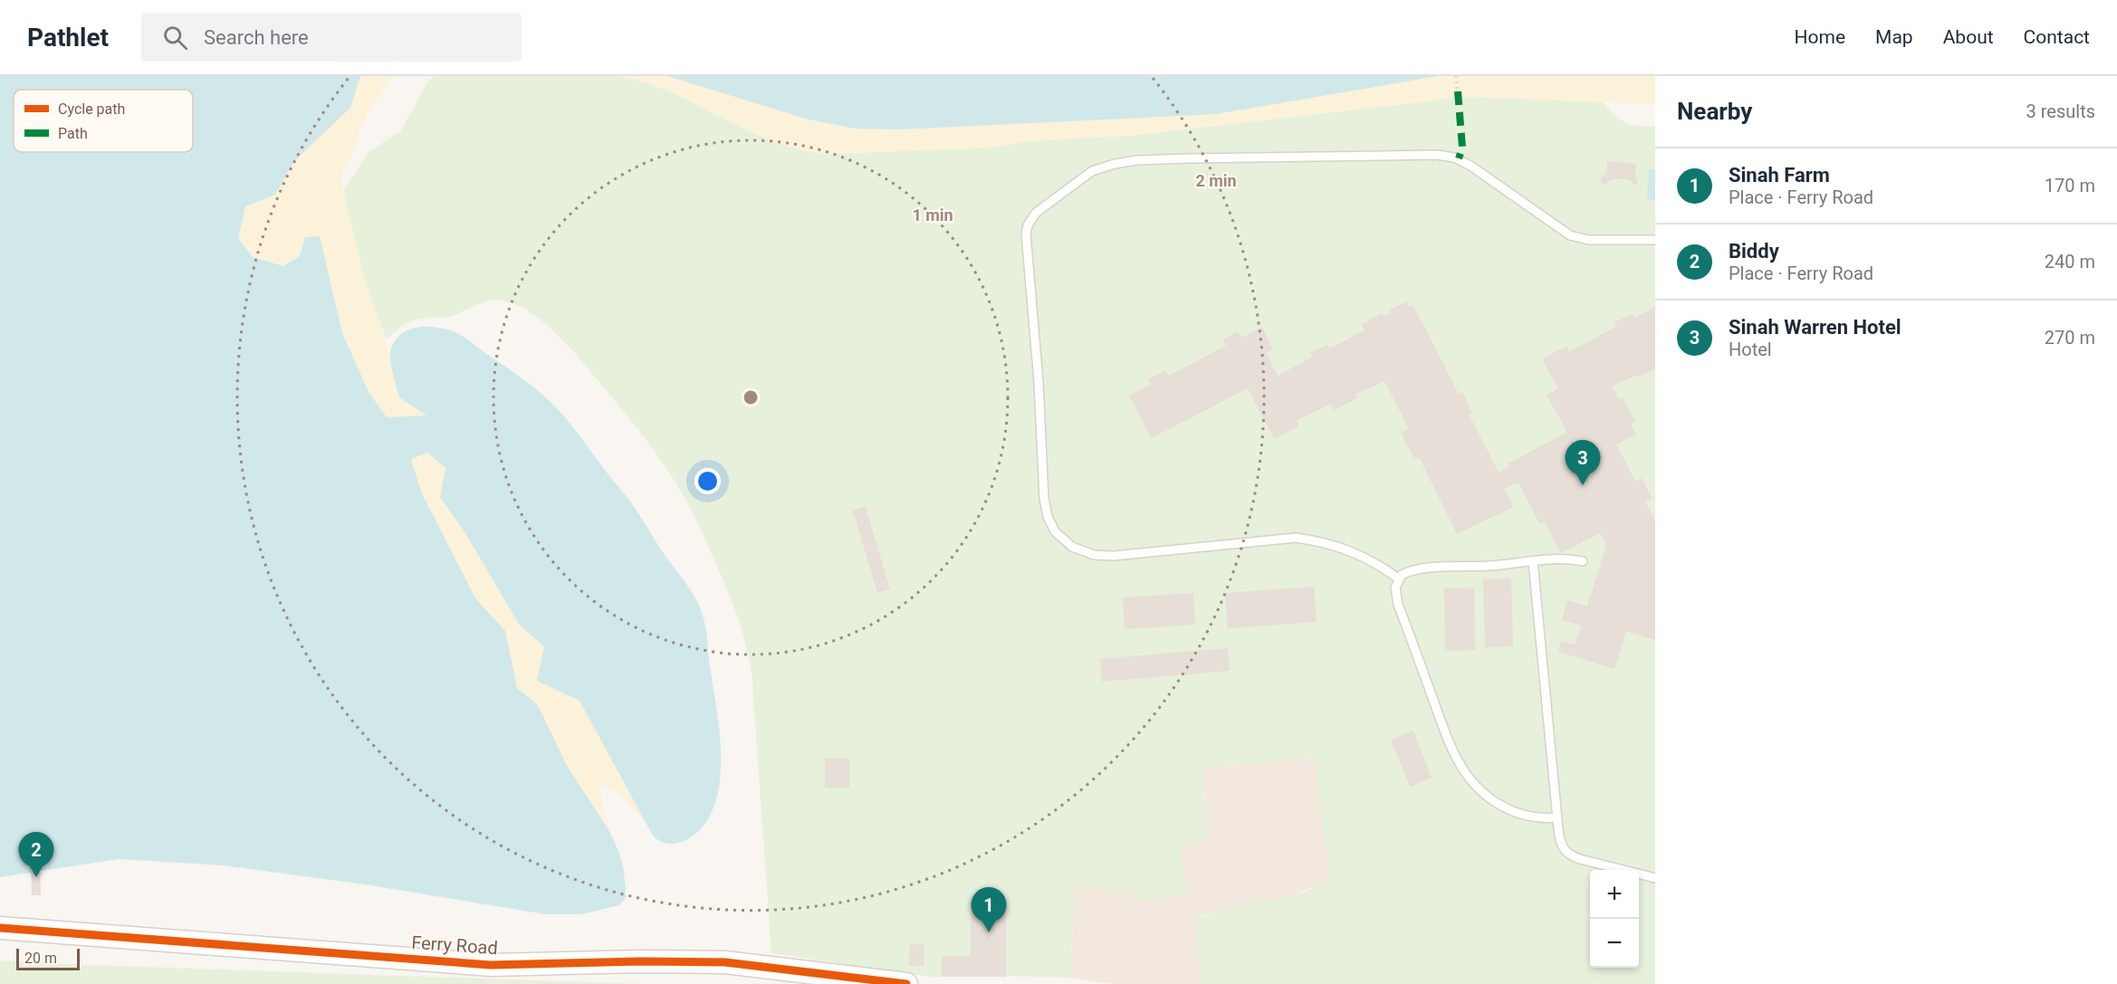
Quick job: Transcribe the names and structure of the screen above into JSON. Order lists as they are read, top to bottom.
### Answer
{
  "streets": {
    "street": ["Ferry Road"]
  },
  "legend": ["Cycle path", "Path"],
  "scale_bar": "20 m",
  "page": {
    "header": "Pathlet",
    "search": "Search here",
    "nav": [
      "Home",
      "Map",
      "About",
      "Contact"
    ],
    "heading": ["Nearby", "3 results"],
    "list": [
      {
        "mark": "1",
        "name": "Sinah Farm",
        "note": "Place · Ferry Road",
        "value": "170 m"
      },
      {
        "mark": "2",
        "name": "Biddy",
        "note": "Place · Ferry Road",
        "value": "240 m"
      },
      {
        "mark": "3",
        "name": "Sinah Warren Hotel",
        "note": "Hotel",
        "value": "270 m"
      }
    ],
    "pins": ["3", "2", "1"],
    "map_buttons": ["+", "−"],
    "scale": "20 m"
  },
  "rings": ["2 min", "1 min"]
}
